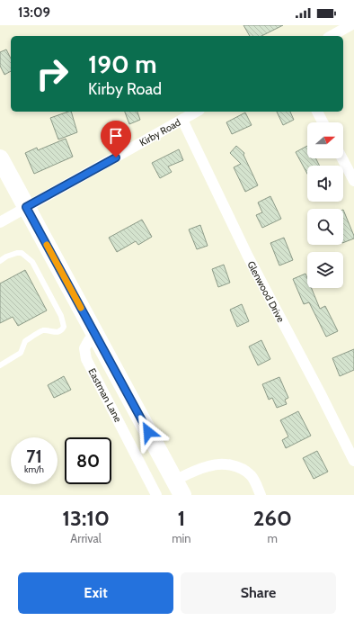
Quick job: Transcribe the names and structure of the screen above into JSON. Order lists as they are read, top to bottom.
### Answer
{
  "streets": {
    "street": ["Kirby Road", "Glenwood Drive", "Eastman Lane"]
  },
  "crossings": [
    ["Kirby Road", "Glenwood Drive"]
  ],
  "north": "right",
  "page": {
    "status": "13:09",
    "turn": ["190 m", "Kirby Road"],
    "speed": "71 km/h",
    "limit": "80",
    "eta": [
      "13:10",
      "Arrival",
      "1",
      "min",
      "260",
      "m"
    ],
    "buttons": ["Exit", "Share"]
  }
}
